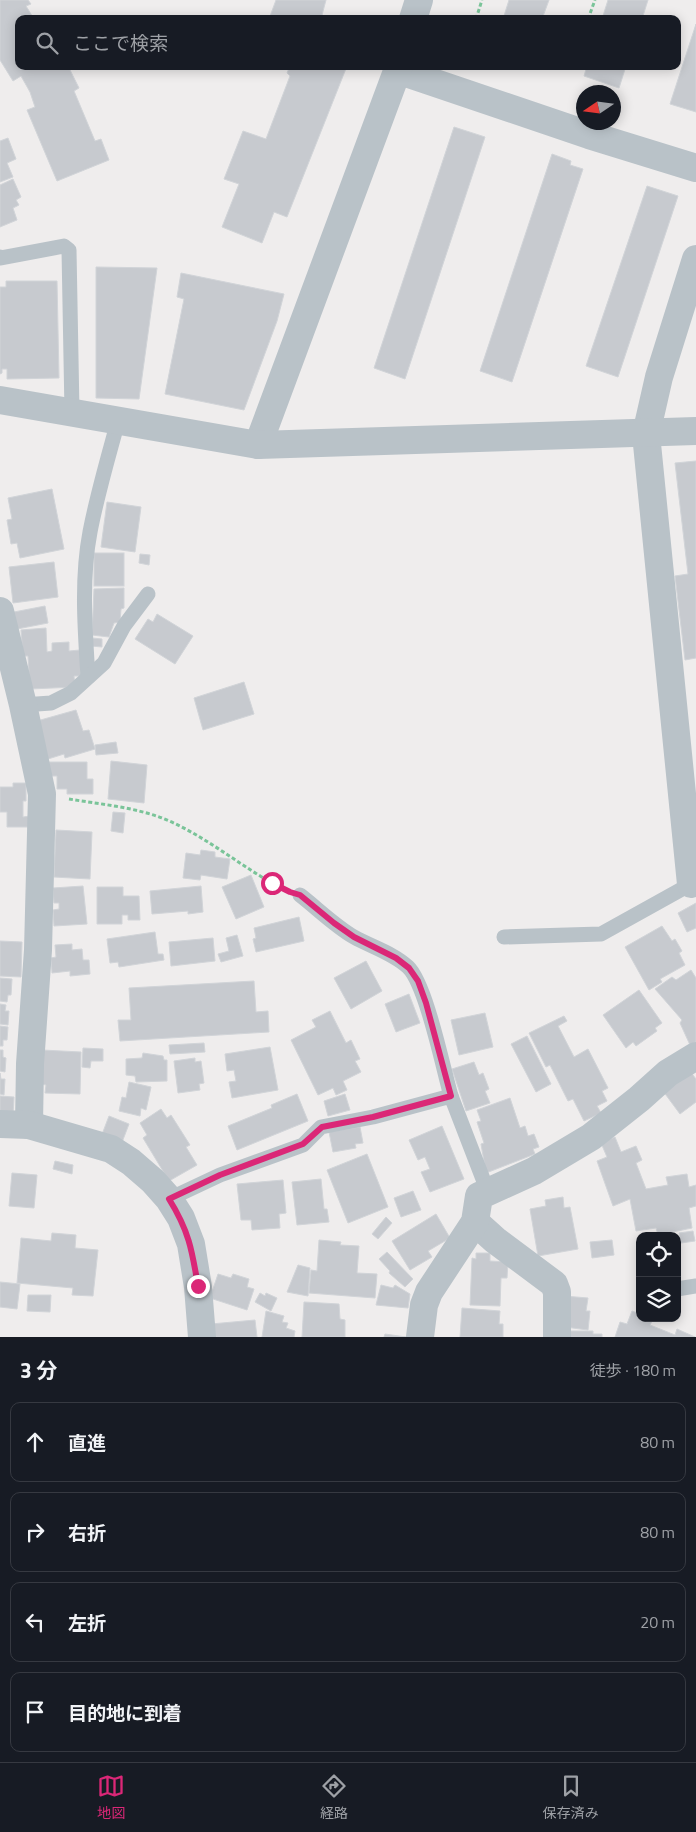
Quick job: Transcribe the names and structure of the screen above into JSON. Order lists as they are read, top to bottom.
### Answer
{
  "north": "left",
  "page": {
    "search": "ここで検索",
    "heading": ["3 分", "徒歩 · 180 m"],
    "list": [
      ["直進", "80 m"],
      ["右折", "80 m"],
      ["左折", "20 m"],
      "目的地に到着"
    ],
    "nav": ["地図", "経路", "保存済み"]
  }
}
